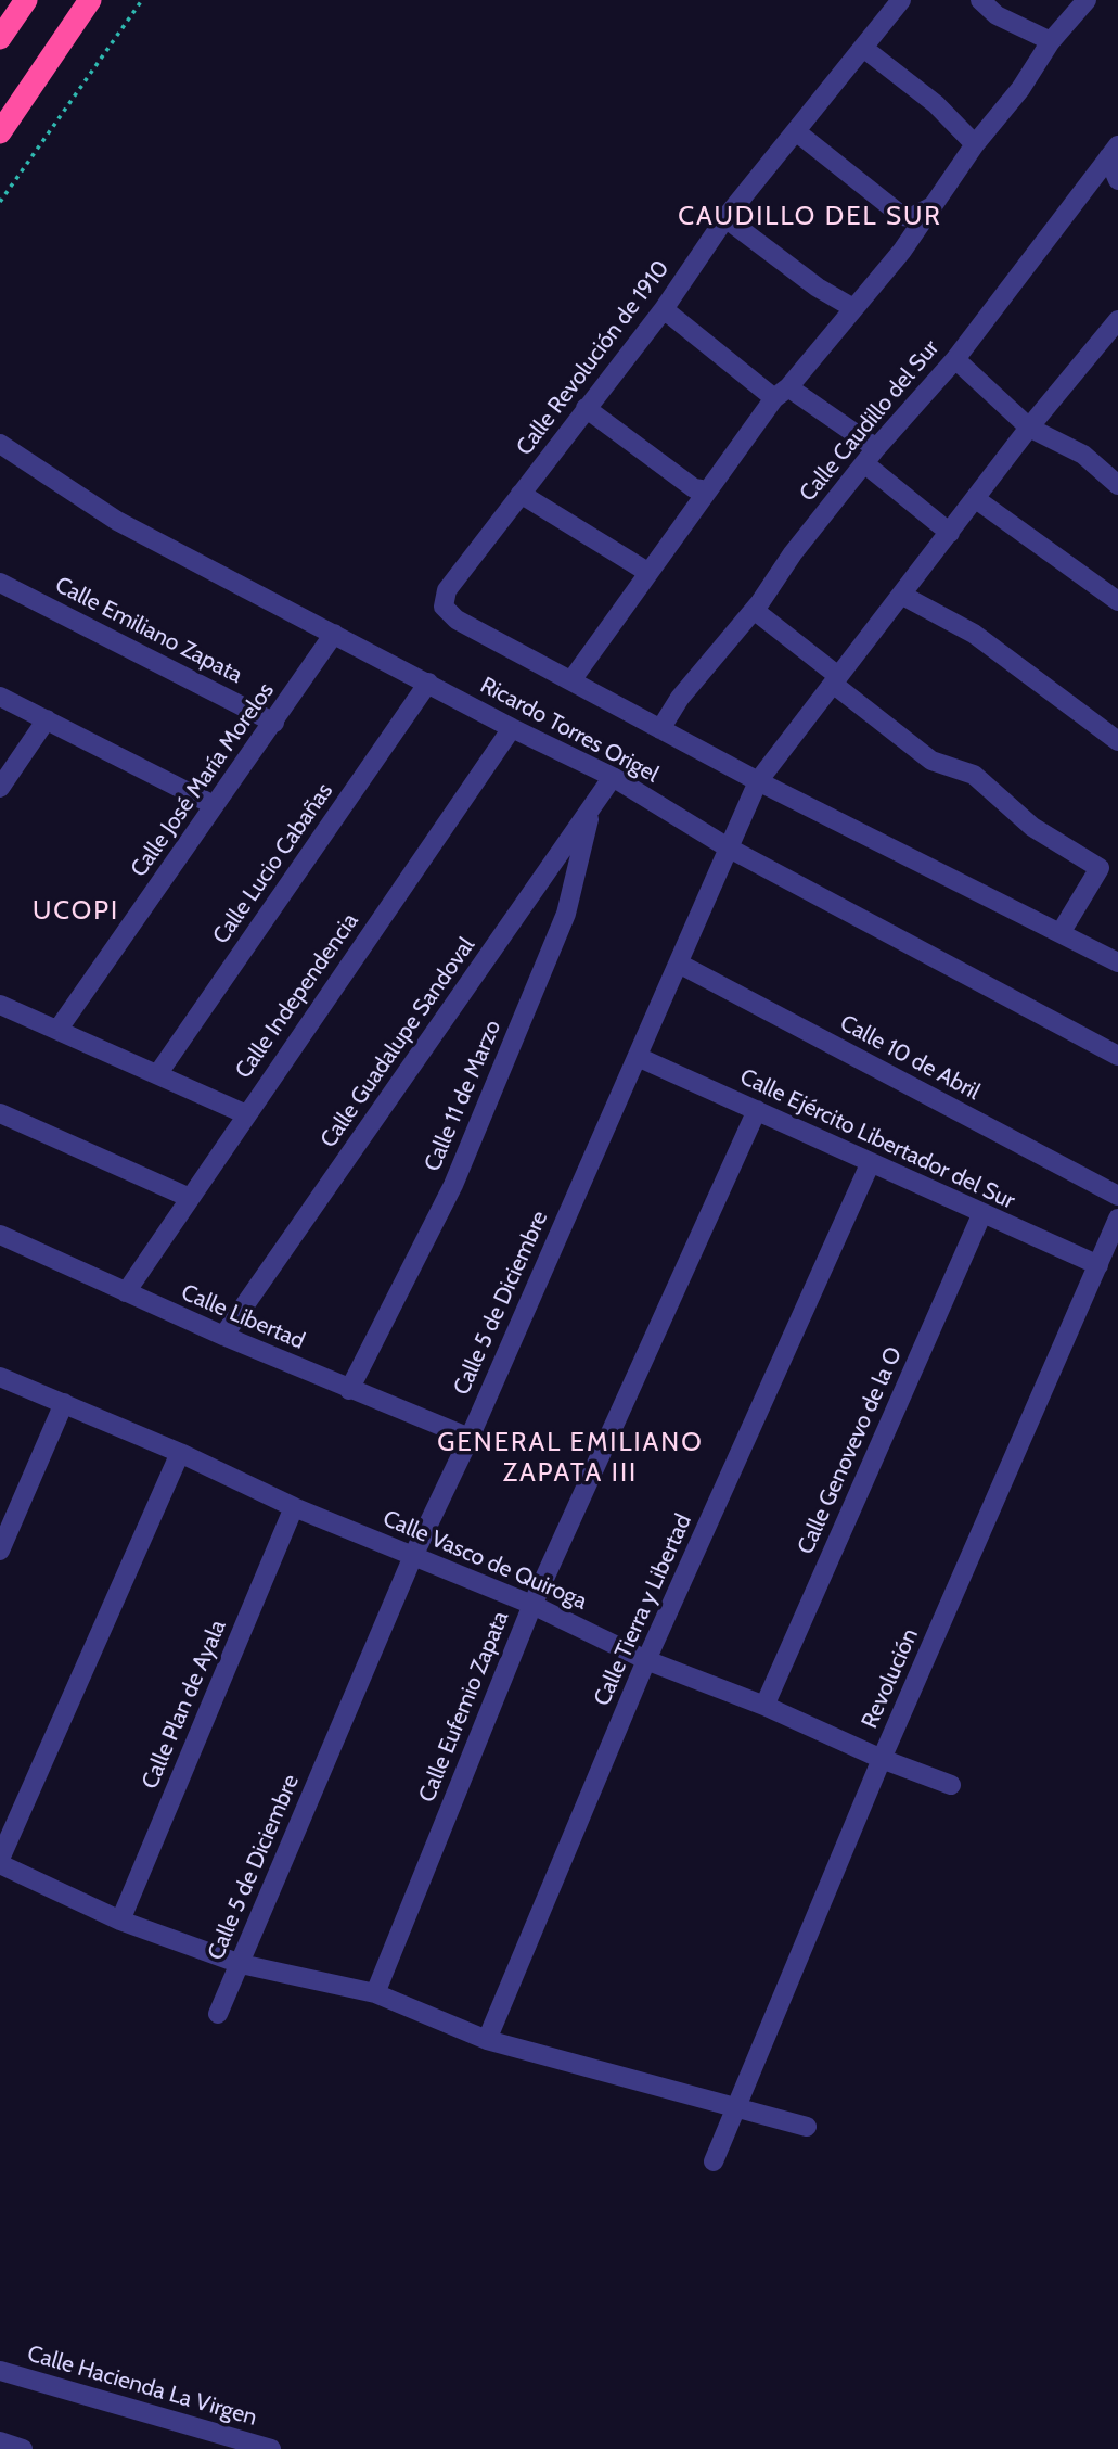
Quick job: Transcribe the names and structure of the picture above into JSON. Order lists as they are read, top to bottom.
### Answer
{
  "streets": {
    "street": [
      "Calle Revolución de 1910",
      "Calle Caudillo del Sur",
      "Calle Emiliano Zapata",
      "Ricardo Torres Origel",
      "Calle José María Morelos",
      "Calle Lucio Cabañas",
      "Calle Independencia",
      "Calle Guadalupe Sandoval",
      "Calle 10 de Abril",
      "Calle 11 de Marzo",
      "Calle Ejército Libertador del Sur",
      "Calle 5 de Diciembre",
      "Calle Libertad",
      "Calle Genovevo de la O",
      "Calle Vasco de Quiroga",
      "Calle Tierra y Libertad",
      "Revolución",
      "Calle Plan de Ayala",
      "Calle Eufemio Zapata",
      "Calle Hacienda La Virgen"
    ]
  },
  "crossings": [
    ["Calle Emiliano Zapata", "Calle José María Morelos"],
    ["Ricardo Torres Origel", "Calle José María Morelos"],
    ["Ricardo Torres Origel", "Calle Lucio Cabañas"],
    ["Ricardo Torres Origel", "Calle Independencia"],
    ["Ricardo Torres Origel", "Calle Guadalupe Sandoval"],
    ["Ricardo Torres Origel", "Calle 5 de Diciembre"],
    ["Calle Independencia", "Calle Libertad"],
    ["Calle Guadalupe Sandoval", "Calle 11 de Marzo"],
    ["Calle Guadalupe Sandoval", "Calle Libertad"],
    ["Calle 10 de Abril", "Calle 5 de Diciembre"],
    ["Calle 11 de Marzo", "Calle Libertad"],
    ["Calle Ejército Libertador del Sur", "Calle 5 de Diciembre"],
    ["Calle Ejército Libertador del Sur", "Calle Genovevo de la O"],
    ["Calle Ejército Libertador del Sur", "Calle Tierra y Libertad"],
    ["Calle Ejército Libertador del Sur", "Revolución"],
    ["Calle Ejército Libertador del Sur", "Calle Eufemio Zapata"],
    ["Calle 5 de Diciembre", "Calle Libertad"],
    ["Calle 5 de Diciembre", "Calle Vasco de Quiroga"],
    ["Calle Genovevo de la O", "Calle Vasco de Quiroga"],
    ["Calle Vasco de Quiroga", "Calle Tierra y Libertad"],
    ["Calle Vasco de Quiroga", "Revolución"],
    ["Calle Vasco de Quiroga", "Calle Plan de Ayala"],
    ["Calle Vasco de Quiroga", "Calle Eufemio Zapata"]
  ],
  "districts": ["CAUDILLO DEL SUR", "UCOPI", "GENERAL EMILIANO ZAPATA III"]
}
